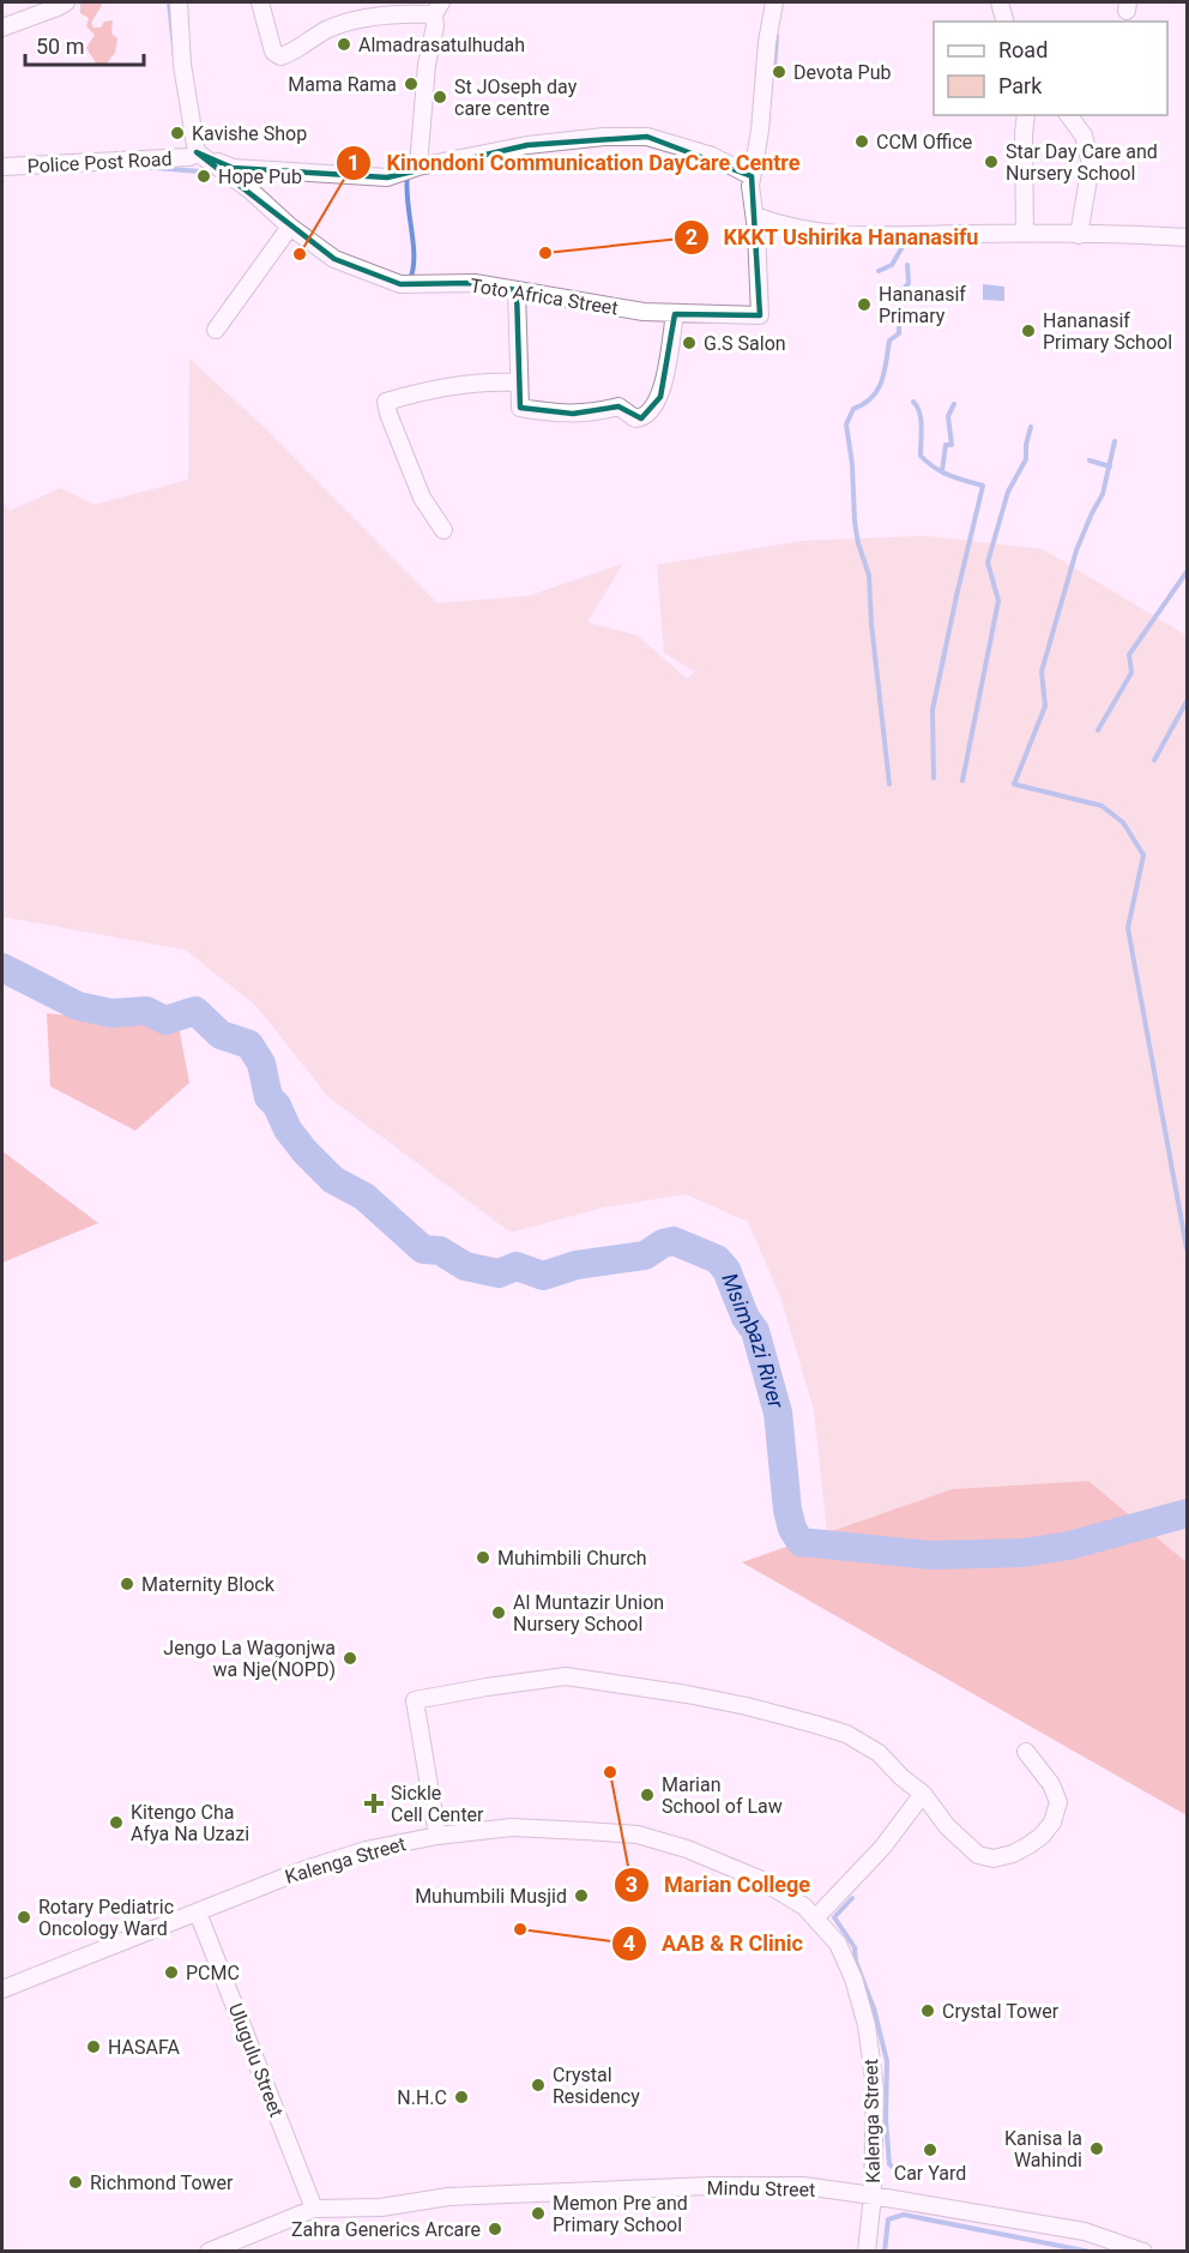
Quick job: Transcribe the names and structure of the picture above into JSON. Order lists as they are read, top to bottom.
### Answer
{
  "streets": {
    "street": [
      "Police Post Road",
      "Toto Africa Street",
      "Kalenga Street",
      "Ulugulu Street",
      "Mindu Street"
    ]
  },
  "crossings": [
    ["Police Post Road", "Toto Africa Street"],
    ["Kalenga Street", "Ulugulu Street"],
    ["Kalenga Street", "Mindu Street"],
    ["Ulugulu Street", "Mindu Street"]
  ],
  "water": ["Msimbazi River"],
  "places": {
    "other": [
      "Almadrasatulhudah",
      "Devota Pub",
      "Mama Rama",
      "St JOseph day care centre",
      "Kavishe Shop",
      "CCM Office",
      "Star Day Care and Nursery School",
      "Hope Pub",
      "KKKT Ushirika Hananasifu",
      "Kinondoni Communication DayCare Centre",
      "Hananasif Primary",
      "Hananasif Primary School",
      "G.S Salon",
      "Muhimbili Church",
      "Maternity Block",
      "Al Muntazir Union Nursery School",
      "Jengo La Wagonjwa wa Nje(NOPD)",
      "Marian College",
      "Marian School of Law",
      "Kitengo Cha Afya Na Uzazi",
      "Muhumbili Musjid",
      "Rotary Pediatric Oncology Ward",
      "AAB & R Clinic",
      "PCMC",
      "Crystal Tower",
      "HASAFA",
      "Crystal Residency",
      "N.H.C",
      "Kanisa la Wahindi",
      "Car Yard",
      "Richmond Tower",
      "Memon Pre and Primary School",
      "Zahra Generics Arcare"
    ],
    "health": ["Sickle Cell Center"]
  },
  "legend": ["Road", "Park"],
  "scale_bar": "50 m"
}
